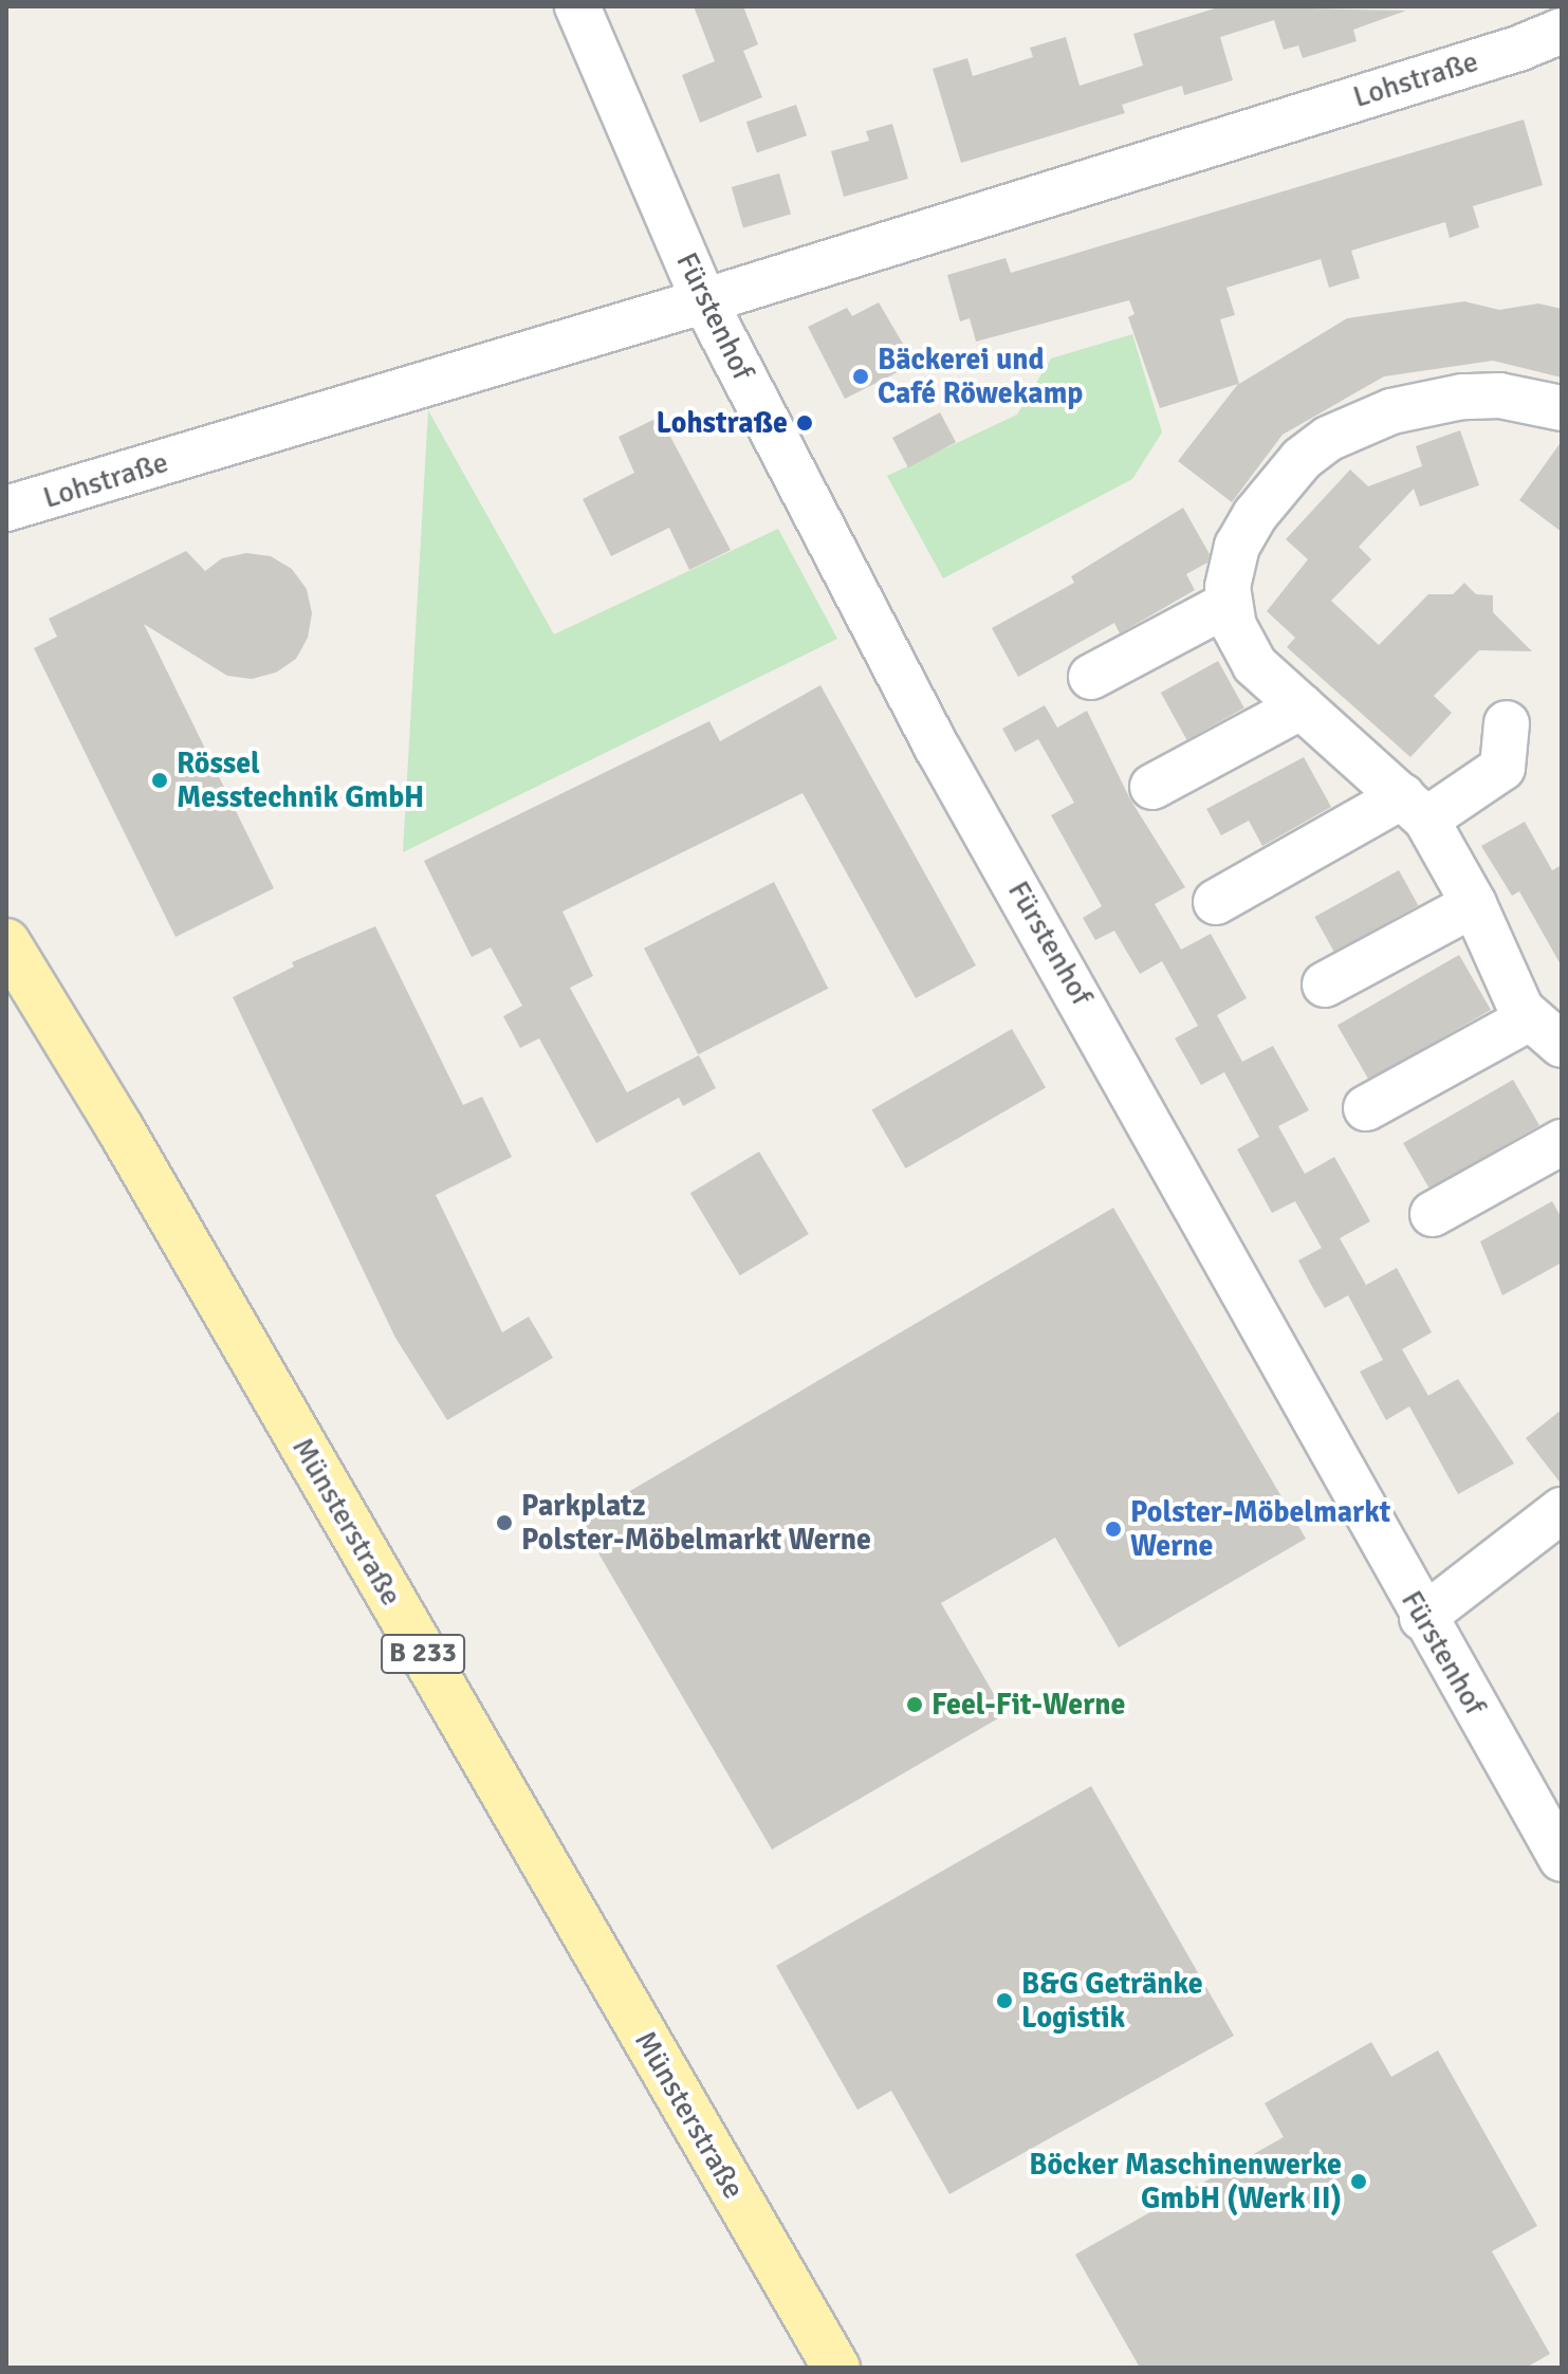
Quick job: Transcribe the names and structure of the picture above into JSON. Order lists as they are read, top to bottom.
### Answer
{
  "streets": {
    "main road": ["Münsterstraße", "B 233"],
    "street": ["Lohstraße", "Fürstenhof"]
  },
  "crossings": [
    ["Lohstraße", "Fürstenhof"]
  ],
  "places": [
    "Bäckerei und Café Röwekamp",
    "Lohstraße",
    "Rössel Messtechnik GmbH",
    "Parkplatz Polster-Möbelmarkt Werne",
    "Polster-Möbelmarkt Werne",
    "Feel-Fit-Werne",
    "B&G Getränke Logistik",
    "Böcker Maschinenwerke GmbH (Werk II)"
  ]
}
